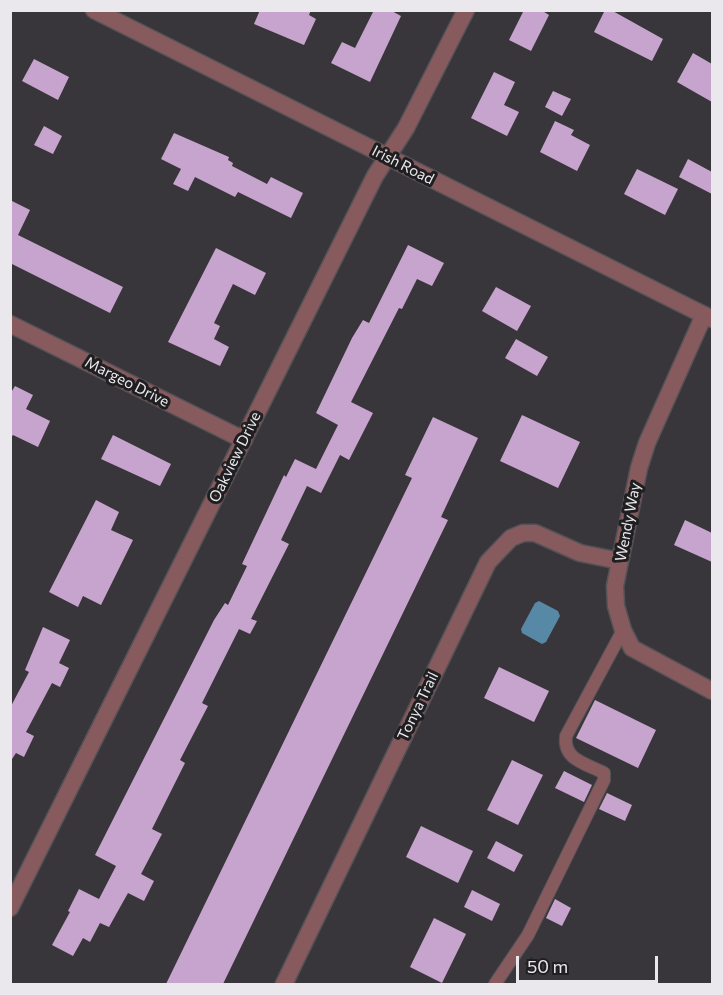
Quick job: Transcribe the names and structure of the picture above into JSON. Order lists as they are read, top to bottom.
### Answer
{
  "streets": {
    "street": [
      "Irish Road",
      "Margeo Drive",
      "Oakview Drive",
      "Wendy Way",
      "Tonya Trail"
    ]
  },
  "crossings": [
    ["Irish Road", "Oakview Drive"],
    ["Irish Road", "Wendy Way"],
    ["Margeo Drive", "Oakview Drive"],
    ["Wendy Way", "Tonya Trail"]
  ],
  "scale_bar": "50 m"
}
